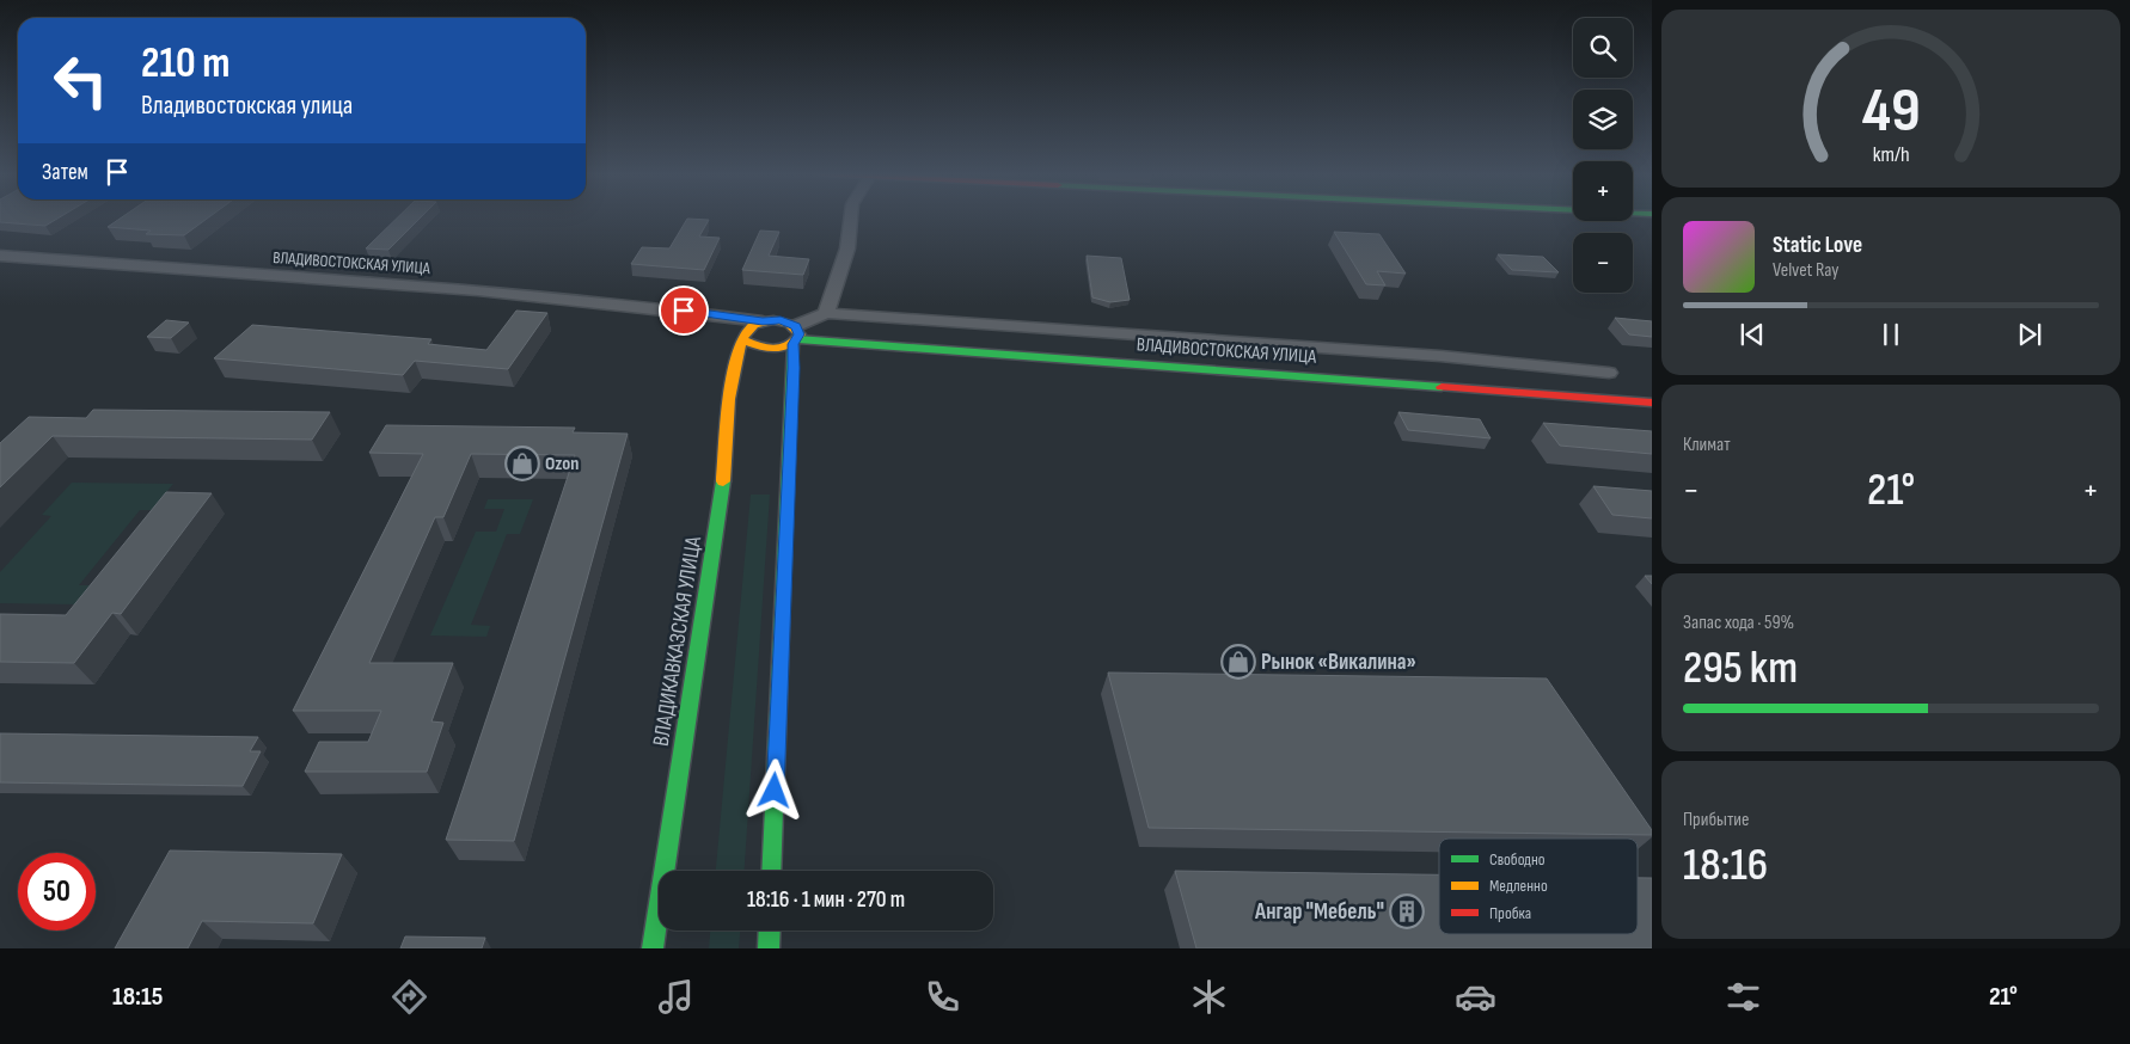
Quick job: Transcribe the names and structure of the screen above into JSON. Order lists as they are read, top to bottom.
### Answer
{
  "streets": {
    "main road": ["ВЛАДИВОСТОКСКАЯ УЛИЦА", "ВЛАДИКАВКАЗСКАЯ УЛИЦА"]
  },
  "crossings": [
    ["ВЛАДИВОСТОКСКАЯ УЛИЦА", "ВЛАДИКАВКАЗСКАЯ УЛИЦА"]
  ],
  "places": {
    "shop": ["Ozon", "Рынок «Викалина»"],
    "building": ["Ангар \"Мебель\""]
  },
  "legend": ["Свободно", "Медленно", "Пробка"],
  "page": {
    "map_buttons": ["+", "−"],
    "turn": ["210 m", "Владивостокская улица"],
    "then": "Затем",
    "song": ["Static Love", "Velvet Ray"],
    "tile": [
      "Климат",
      ["Запас хода · 59%", "295 km"],
      ["Прибытие", "18:16"]
    ],
    "heat": ["−", "21°", "+"],
    "limit": "50",
    "trip": "18:16 · 1 мин · 270 m",
    "tabs": ["18:15", "21°"],
    "gauge": ["49", "km/h"]
  }
}
